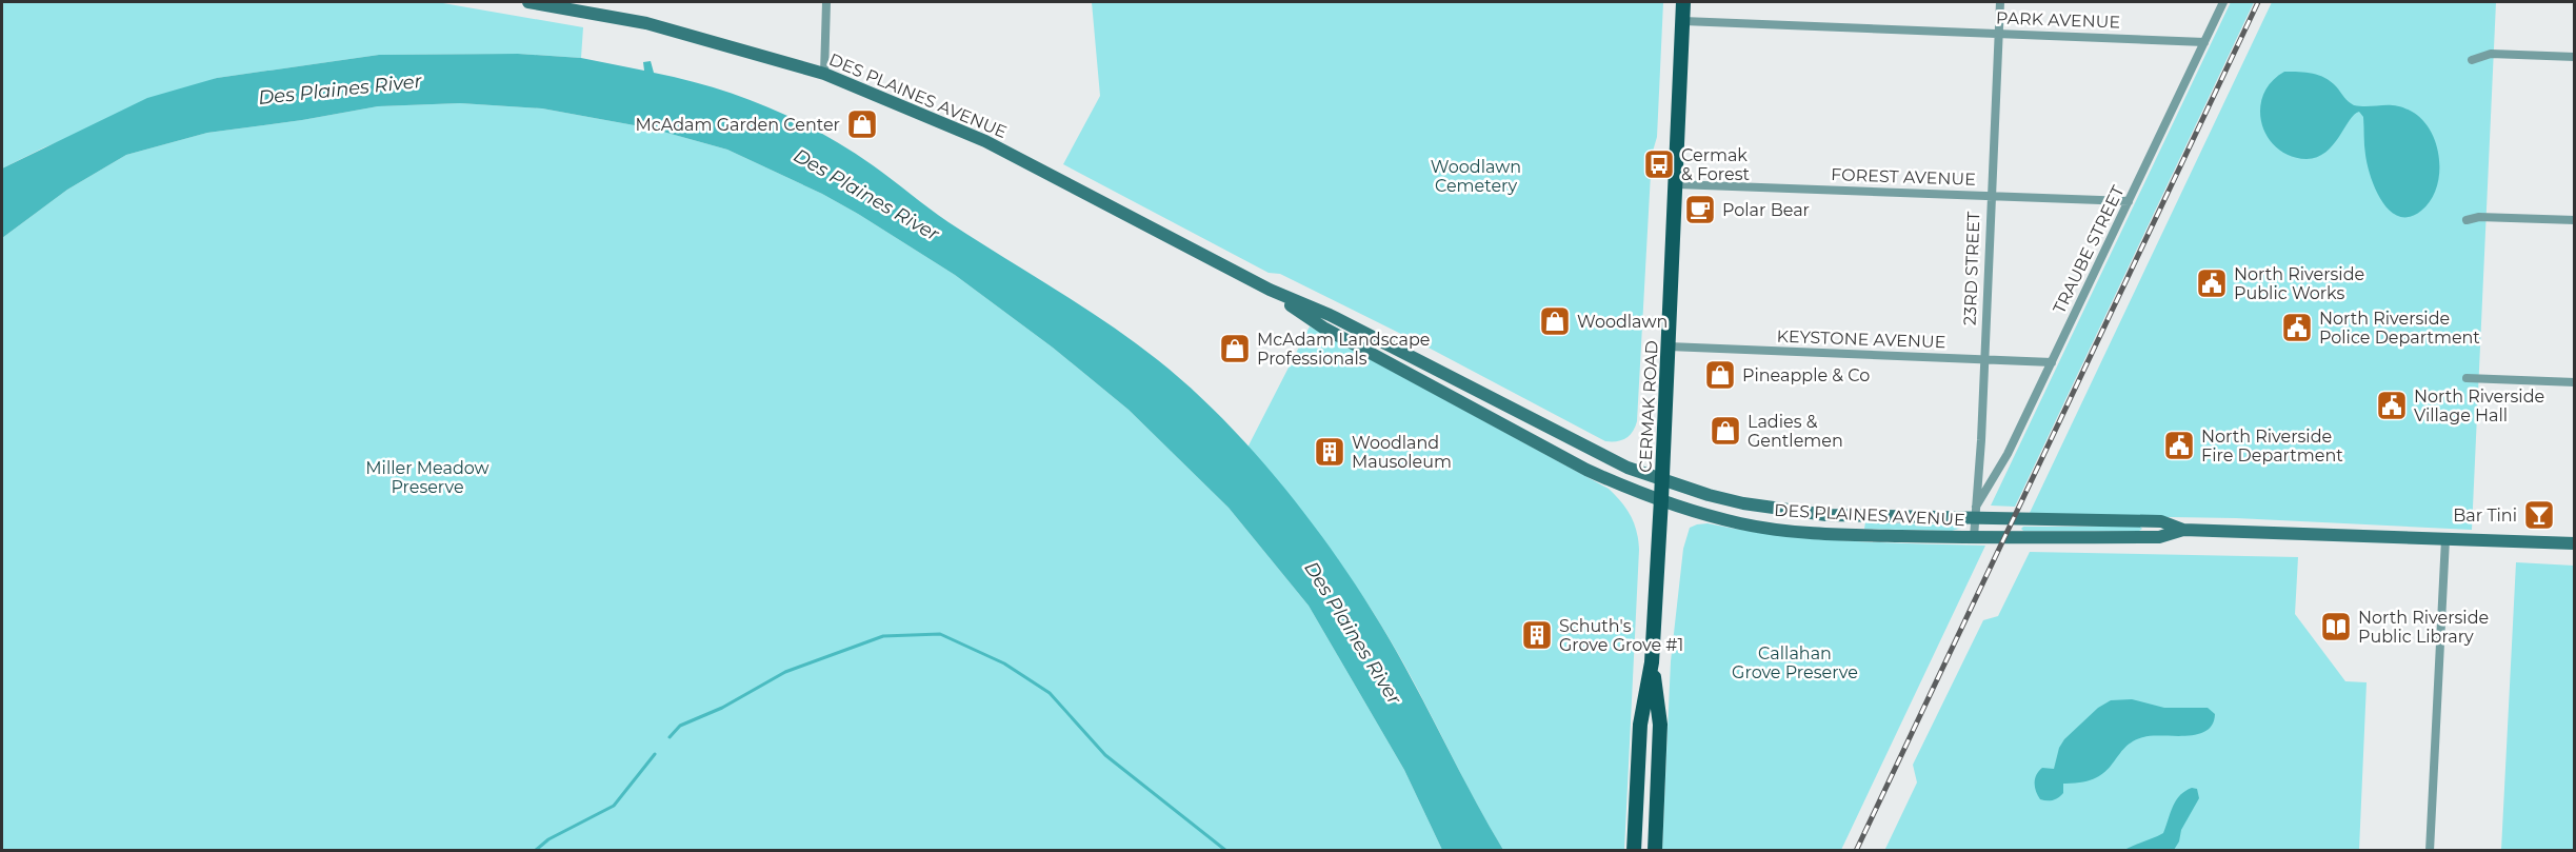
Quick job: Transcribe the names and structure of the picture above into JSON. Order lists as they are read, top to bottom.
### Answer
{
  "streets": {
    "main road": ["DES PLAINES AVENUE", "CERMAK ROAD"],
    "street": [
      "PARK AVENUE",
      "FOREST AVENUE",
      "TRAUBE STREET",
      "23RD STREET",
      "KEYSTONE AVENUE"
    ]
  },
  "crossings": [
    ["PARK AVENUE", "TRAUBE STREET"],
    ["PARK AVENUE", "23RD STREET"],
    ["PARK AVENUE", "CERMAK ROAD"],
    ["DES PLAINES AVENUE", "TRAUBE STREET"],
    ["DES PLAINES AVENUE", "23RD STREET"],
    ["DES PLAINES AVENUE", "CERMAK ROAD"],
    ["FOREST AVENUE", "TRAUBE STREET"],
    ["FOREST AVENUE", "23RD STREET"],
    ["FOREST AVENUE", "CERMAK ROAD"],
    ["TRAUBE STREET", "23RD STREET"],
    ["TRAUBE STREET", "KEYSTONE AVENUE"],
    ["23RD STREET", "KEYSTONE AVENUE"],
    ["KEYSTONE AVENUE", "CERMAK ROAD"]
  ],
  "water": ["Des Plaines River"],
  "parks": ["Woodlawn Cemetery", "Miller Meadow Preserve", "Callahan Grove Preserve"],
  "places": {
    "shop": [
      "McAdam Garden Center",
      "Woodlawn",
      "McAdam Landscape Professionals",
      "Pineapple & Co",
      "Ladies & Gentlemen"
    ],
    "bus stop": ["Cermak & Forest"],
    "cafe": ["Polar Bear"],
    "public building": [
      "North Riverside Public Works",
      "North Riverside Police Department",
      "North Riverside Village Hall",
      "North Riverside Fire Department"
    ],
    "building": ["Woodland Mausoleum", "Schuth's Grove Grove #1"],
    "bar": ["Bar Tini"],
    "library": ["North Riverside Public Library"]
  }
}
